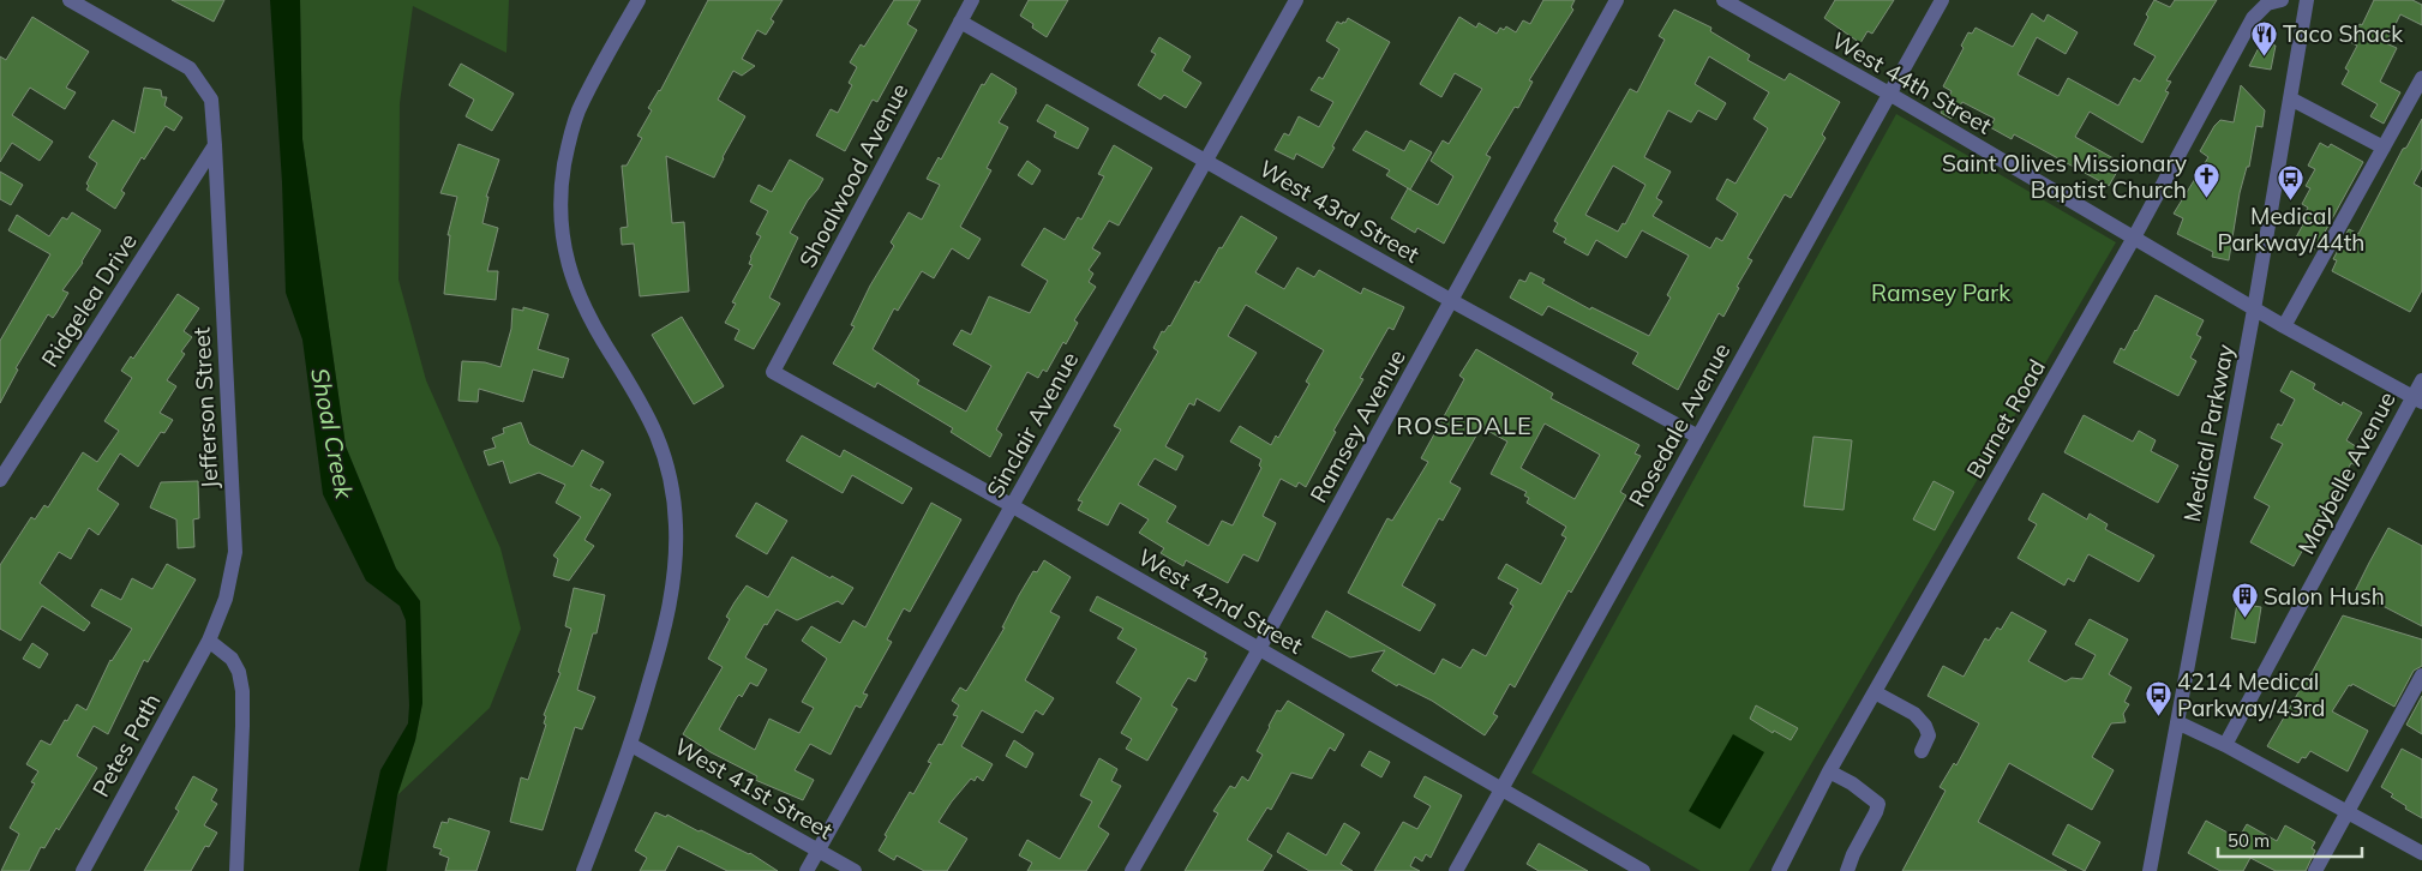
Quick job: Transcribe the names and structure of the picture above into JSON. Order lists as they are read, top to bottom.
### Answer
{
  "streets": {
    "street": [
      "West 44th Street",
      "Shoalwood Avenue",
      "West 43rd Street",
      "Ridgelea Drive",
      "Jefferson Street",
      "Burnet Road",
      "Sinclair Avenue",
      "Rosedale Avenue",
      "Ramsey Avenue",
      "Medical Parkway",
      "Maybelle Avenue",
      "West 42nd Street",
      "Petes Path",
      "West 41st Street"
    ]
  },
  "crossings": [
    ["West 44th Street", "Burnet Road"],
    ["West 44th Street", "Rosedale Avenue"],
    ["West 44th Street", "Medical Parkway"],
    ["West 44th Street", "Maybelle Avenue"],
    ["Shoalwood Avenue", "West 43rd Street"],
    ["Shoalwood Avenue", "West 42nd Street"],
    ["West 43rd Street", "Sinclair Avenue"],
    ["West 43rd Street", "Rosedale Avenue"],
    ["West 43rd Street", "Ramsey Avenue"],
    ["Ridgelea Drive", "Jefferson Street"],
    ["Jefferson Street", "Petes Path"],
    ["Sinclair Avenue", "West 42nd Street"],
    ["Sinclair Avenue", "West 41st Street"],
    ["Rosedale Avenue", "West 42nd Street"],
    ["Ramsey Avenue", "West 42nd Street"]
  ],
  "districts": ["ROSEDALE"],
  "water": ["Shoal Creek"],
  "parks": ["Ramsey Park"],
  "places": {
    "restaurant": ["Taco Shack"],
    "church": ["Saint Olives Missionary Baptist Church"],
    "bus stop": ["Medical Parkway/44th", "4214 Medical Parkway/43rd"],
    "building": ["Salon Hush"]
  },
  "scale_bar": "50 m"
}
